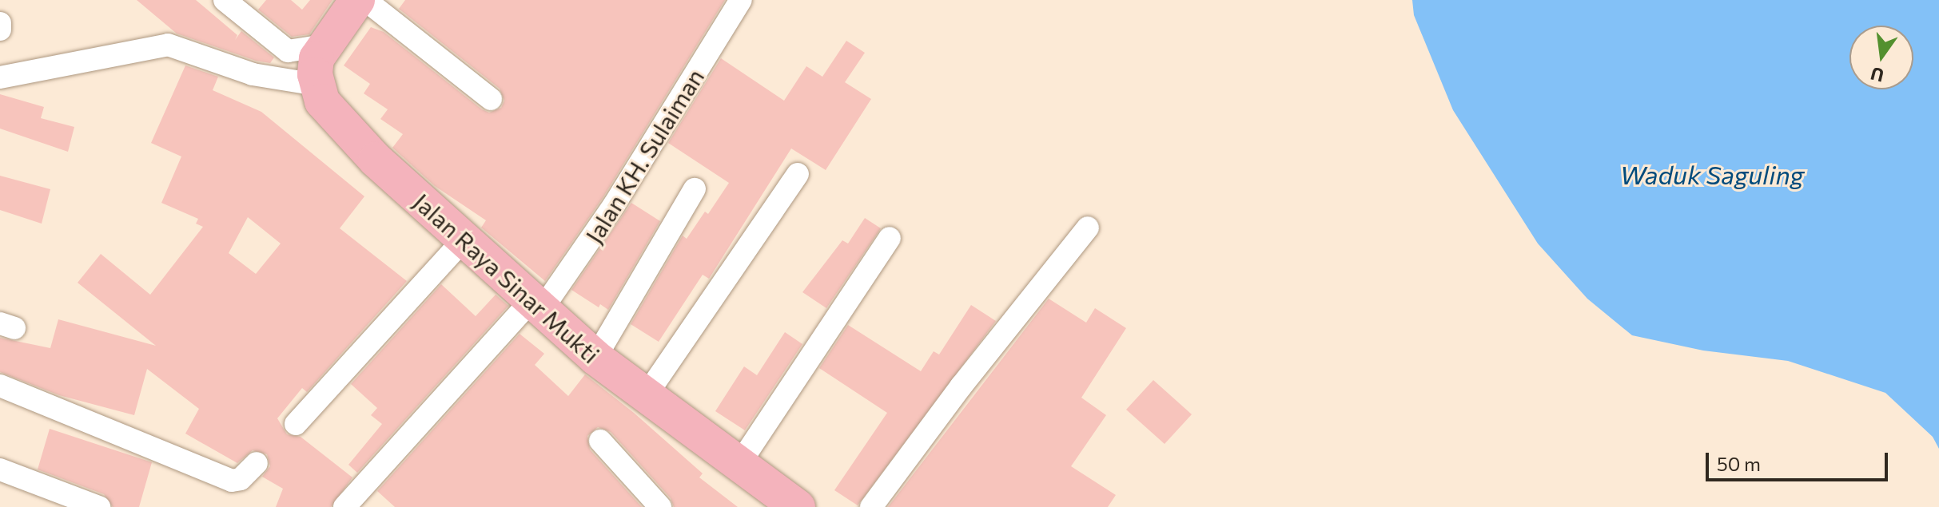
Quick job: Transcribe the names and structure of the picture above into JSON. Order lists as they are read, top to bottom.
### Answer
{
  "streets": {
    "highway": ["Jalan Raya Sinar Mukti"],
    "street": ["Jalan KH. Sulaiman"]
  },
  "crossings": [
    ["Jalan KH. Sulaiman", "Jalan Raya Sinar Mukti"]
  ],
  "water": ["Waduk Saguling"],
  "scale_bar": "50 m",
  "north": "bottom"
}
